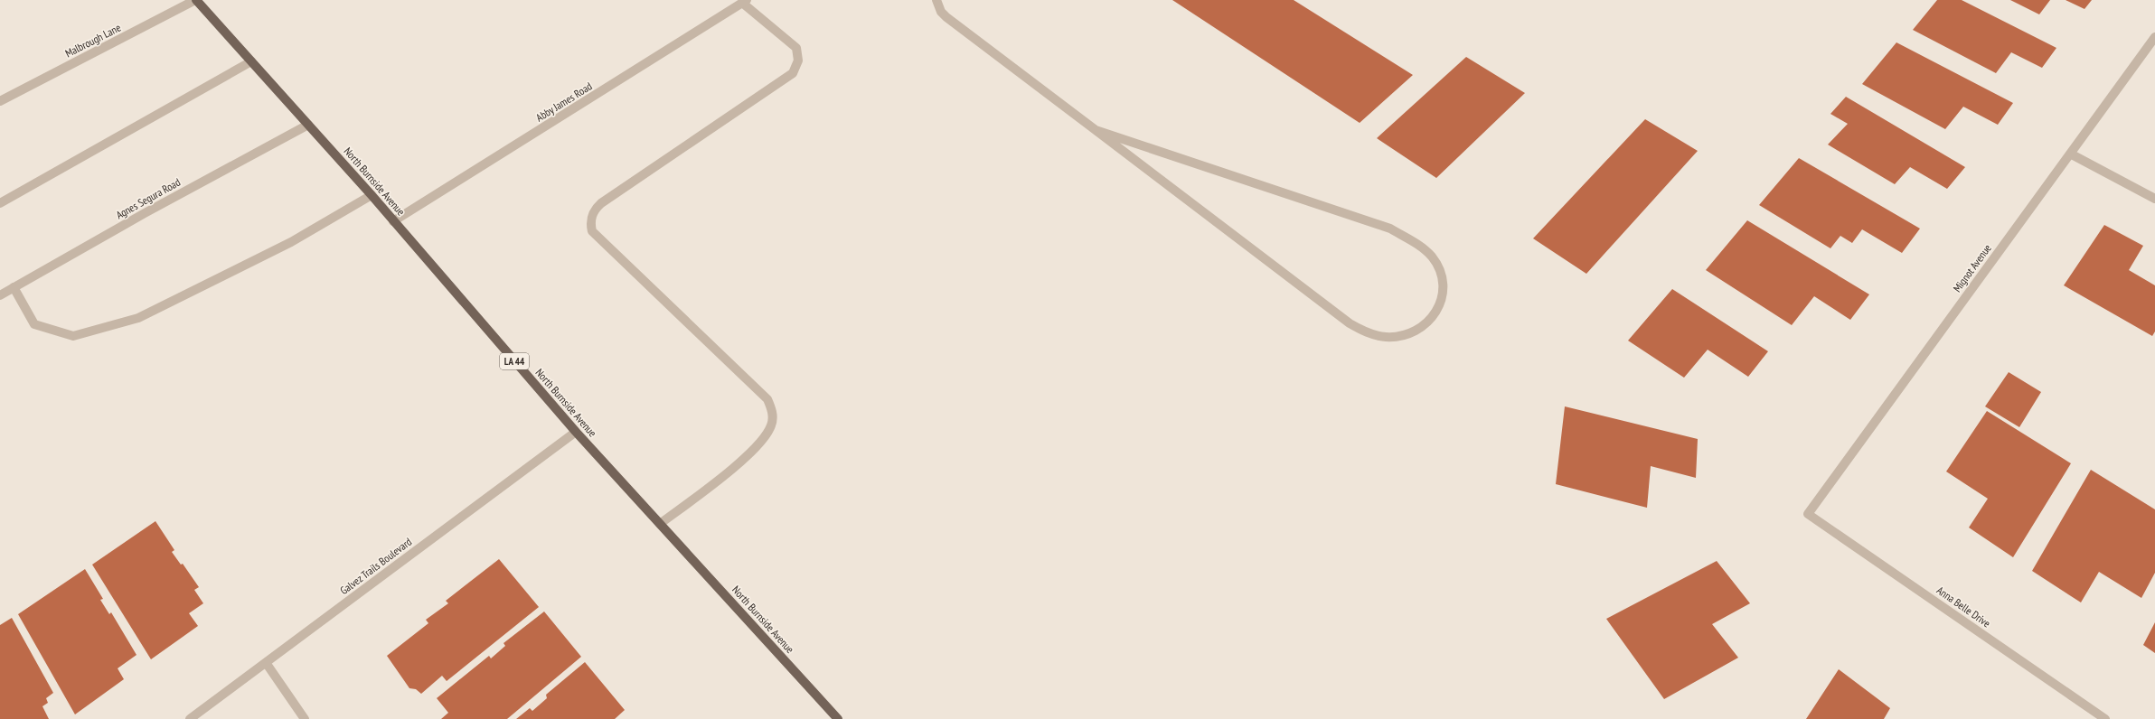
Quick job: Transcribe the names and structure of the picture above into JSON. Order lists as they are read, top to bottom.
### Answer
{
  "streets": {
    "main road": ["North Burnside Avenue", "LA 44"],
    "street": [
      "Malbrough Lane",
      "Abby James Road",
      "Agnes Segura Road",
      "Mignot Avenue",
      "Galvez Trails Boulevard",
      "Anna Belle Drive"
    ]
  },
  "crossings": [
    ["Malbrough Lane", "North Burnside Avenue"],
    ["Abby James Road", "North Burnside Avenue"],
    ["North Burnside Avenue", "Agnes Segura Road"],
    ["North Burnside Avenue", "Galvez Trails Boulevard"],
    ["Mignot Avenue", "Anna Belle Drive"]
  ]
}
